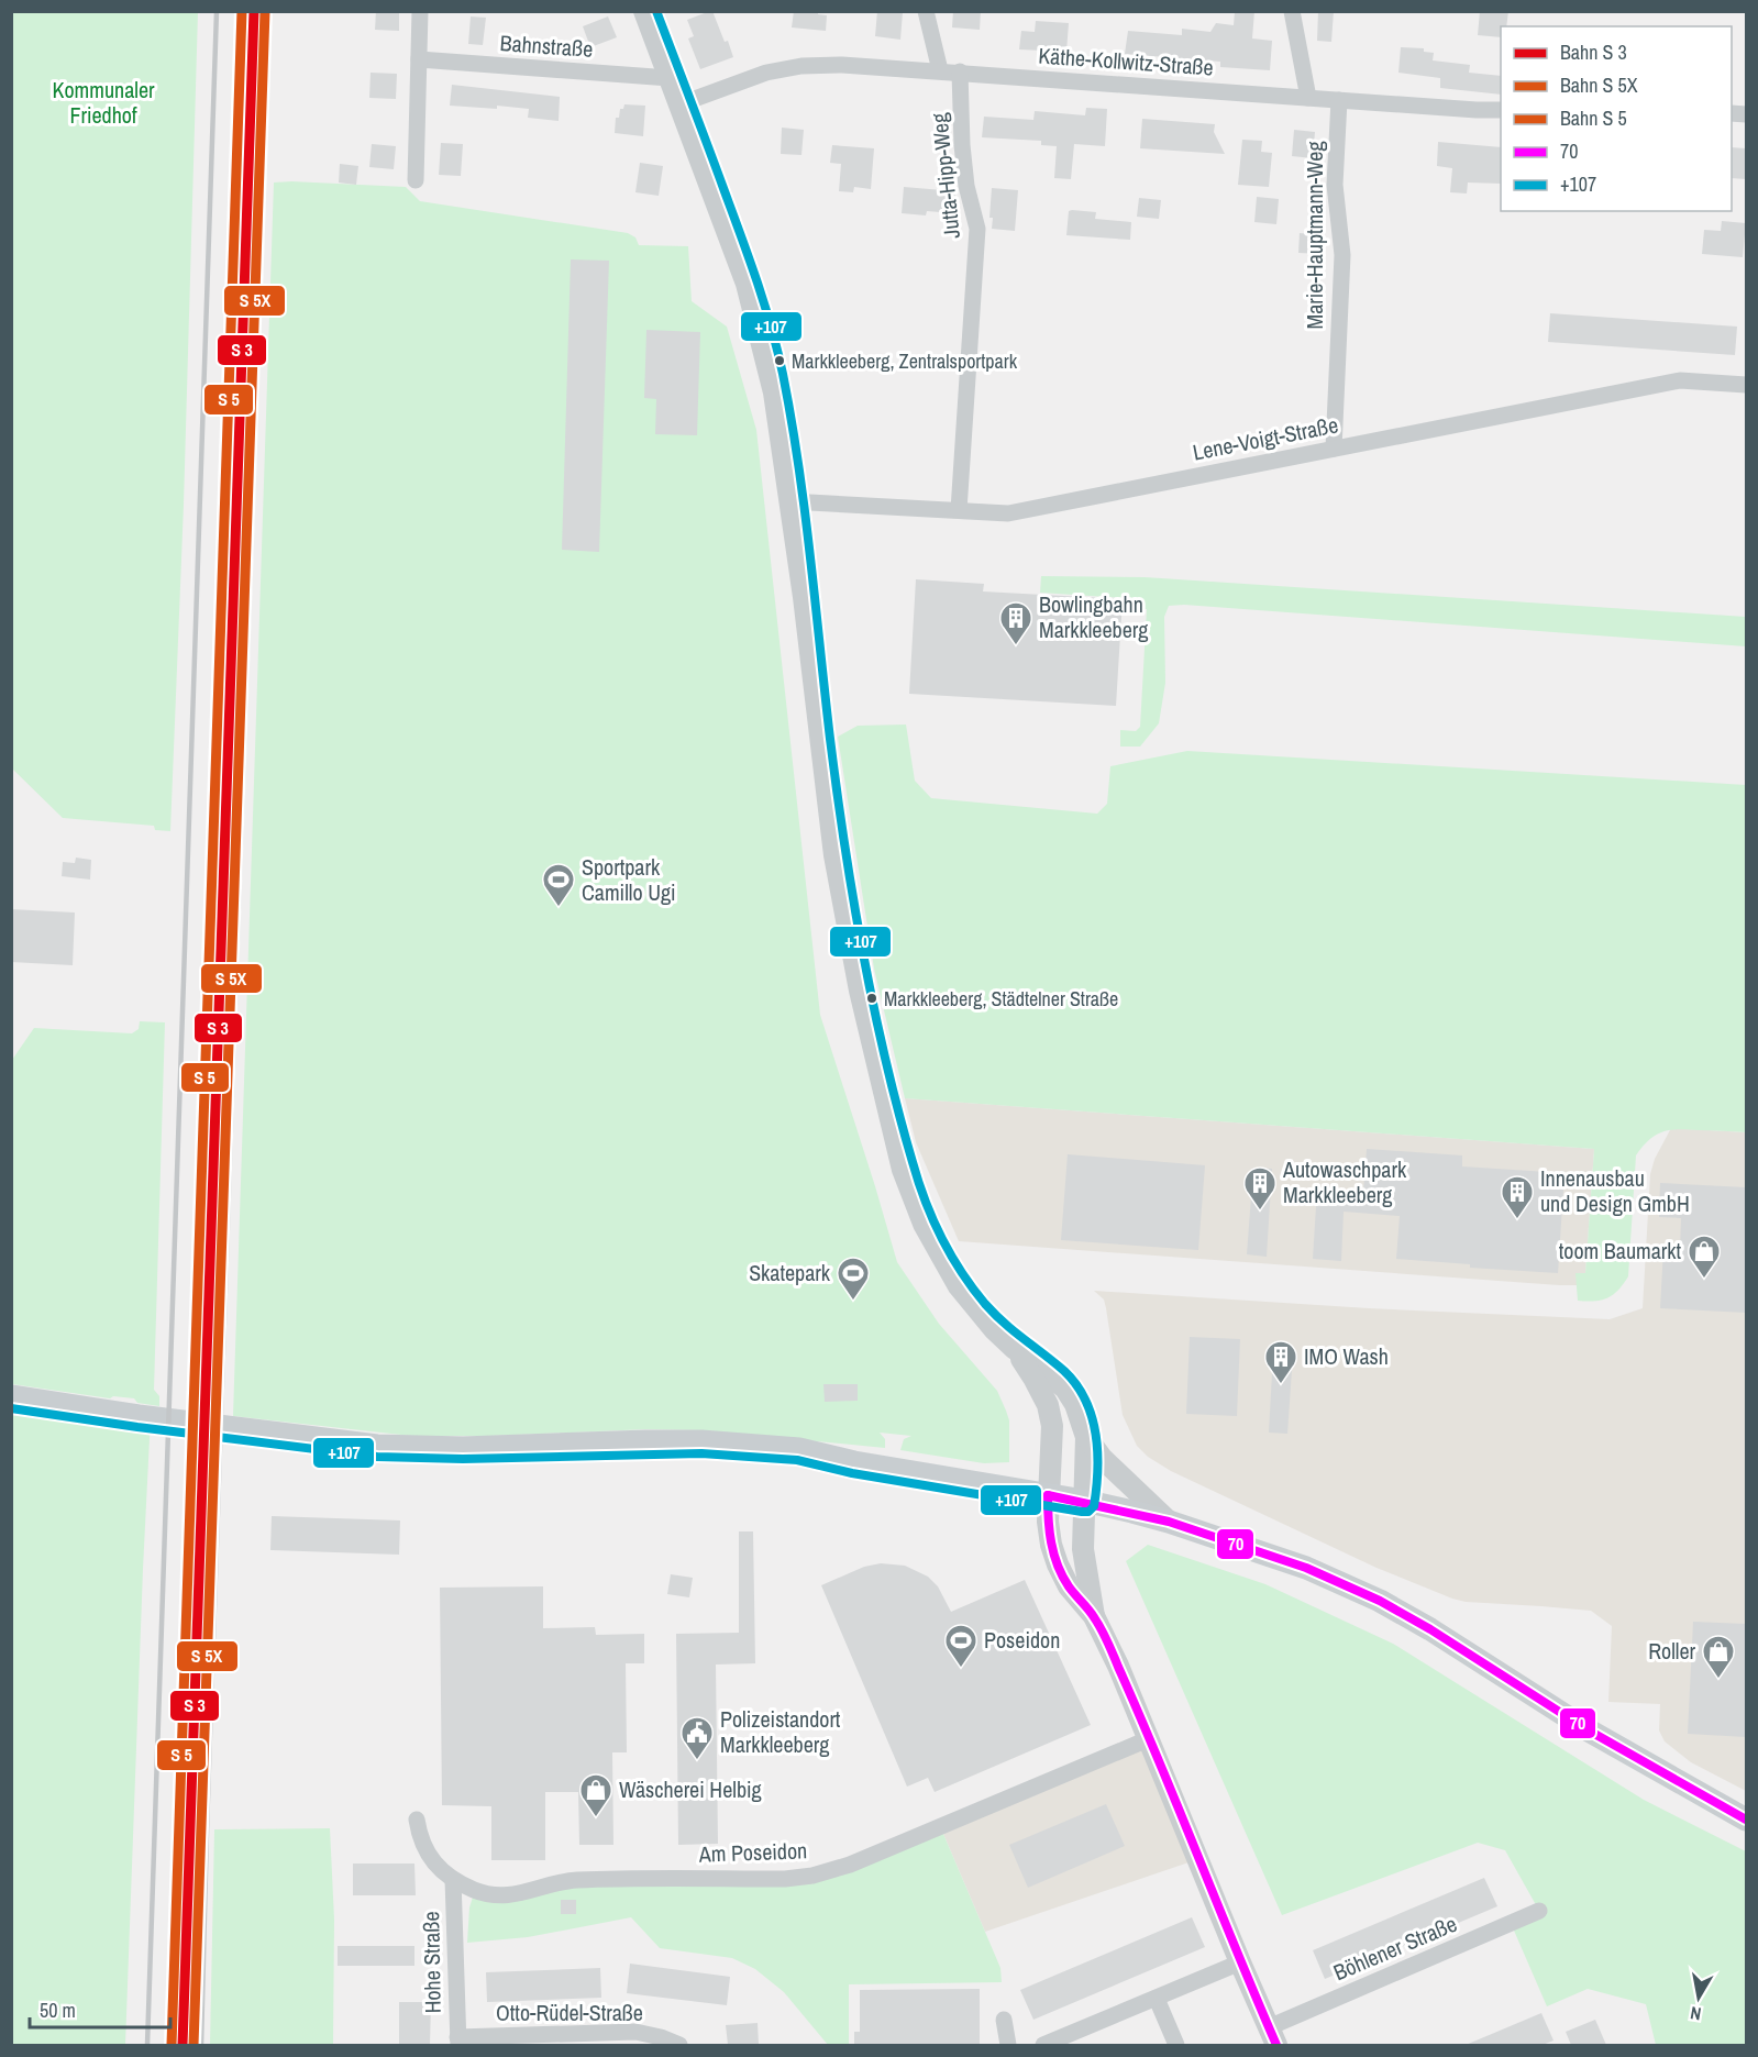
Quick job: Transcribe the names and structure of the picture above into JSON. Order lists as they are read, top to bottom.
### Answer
{
  "streets": {
    "street": [
      "Bahnstraße",
      "Käthe-Kollwitz-Straße",
      "Jutta-Hipp-Weg",
      "Marie-Hauptmann-Weg",
      "Lene-Voigt-Straße",
      "Am Poseidon",
      "Böhlener Straße",
      "Hohe Straße",
      "Otto-Rüdel-Straße"
    ]
  },
  "crossings": [
    ["Käthe-Kollwitz-Straße", "Jutta-Hipp-Weg"],
    ["Käthe-Kollwitz-Straße", "Marie-Hauptmann-Weg"],
    ["Jutta-Hipp-Weg", "Lene-Voigt-Straße"],
    ["Marie-Hauptmann-Weg", "Lene-Voigt-Straße"],
    ["Am Poseidon", "Hohe Straße"],
    ["Hohe Straße", "Otto-Rüdel-Straße"]
  ],
  "parks": ["Kommunaler Friedhof"],
  "places": {
    "other": ["Markkleeberg, Zentralsportpark", "Markkleeberg, Städtelner Straße"],
    "building": [
      "Bowlingbahn Markkleeberg",
      "Autowaschpark Markkleeberg",
      "Innenausbau und Design GmbH",
      "IMO Wash"
    ],
    "sports": ["Sportpark Camillo Ugi", "Skatepark", "Poseidon"],
    "shop": ["toom Baumarkt", "Roller", "Wäscherei Helbig"],
    "public building": ["Polizeistandort Markkleeberg"]
  },
  "lines": ["transit line +107", "transit line 70"],
  "legend": [
    "Bahn S 3",
    "Bahn S 5X",
    "Bahn S 5",
    "70",
    "+107"
  ],
  "scale_bar": "50 m",
  "north": "bottom"
}
